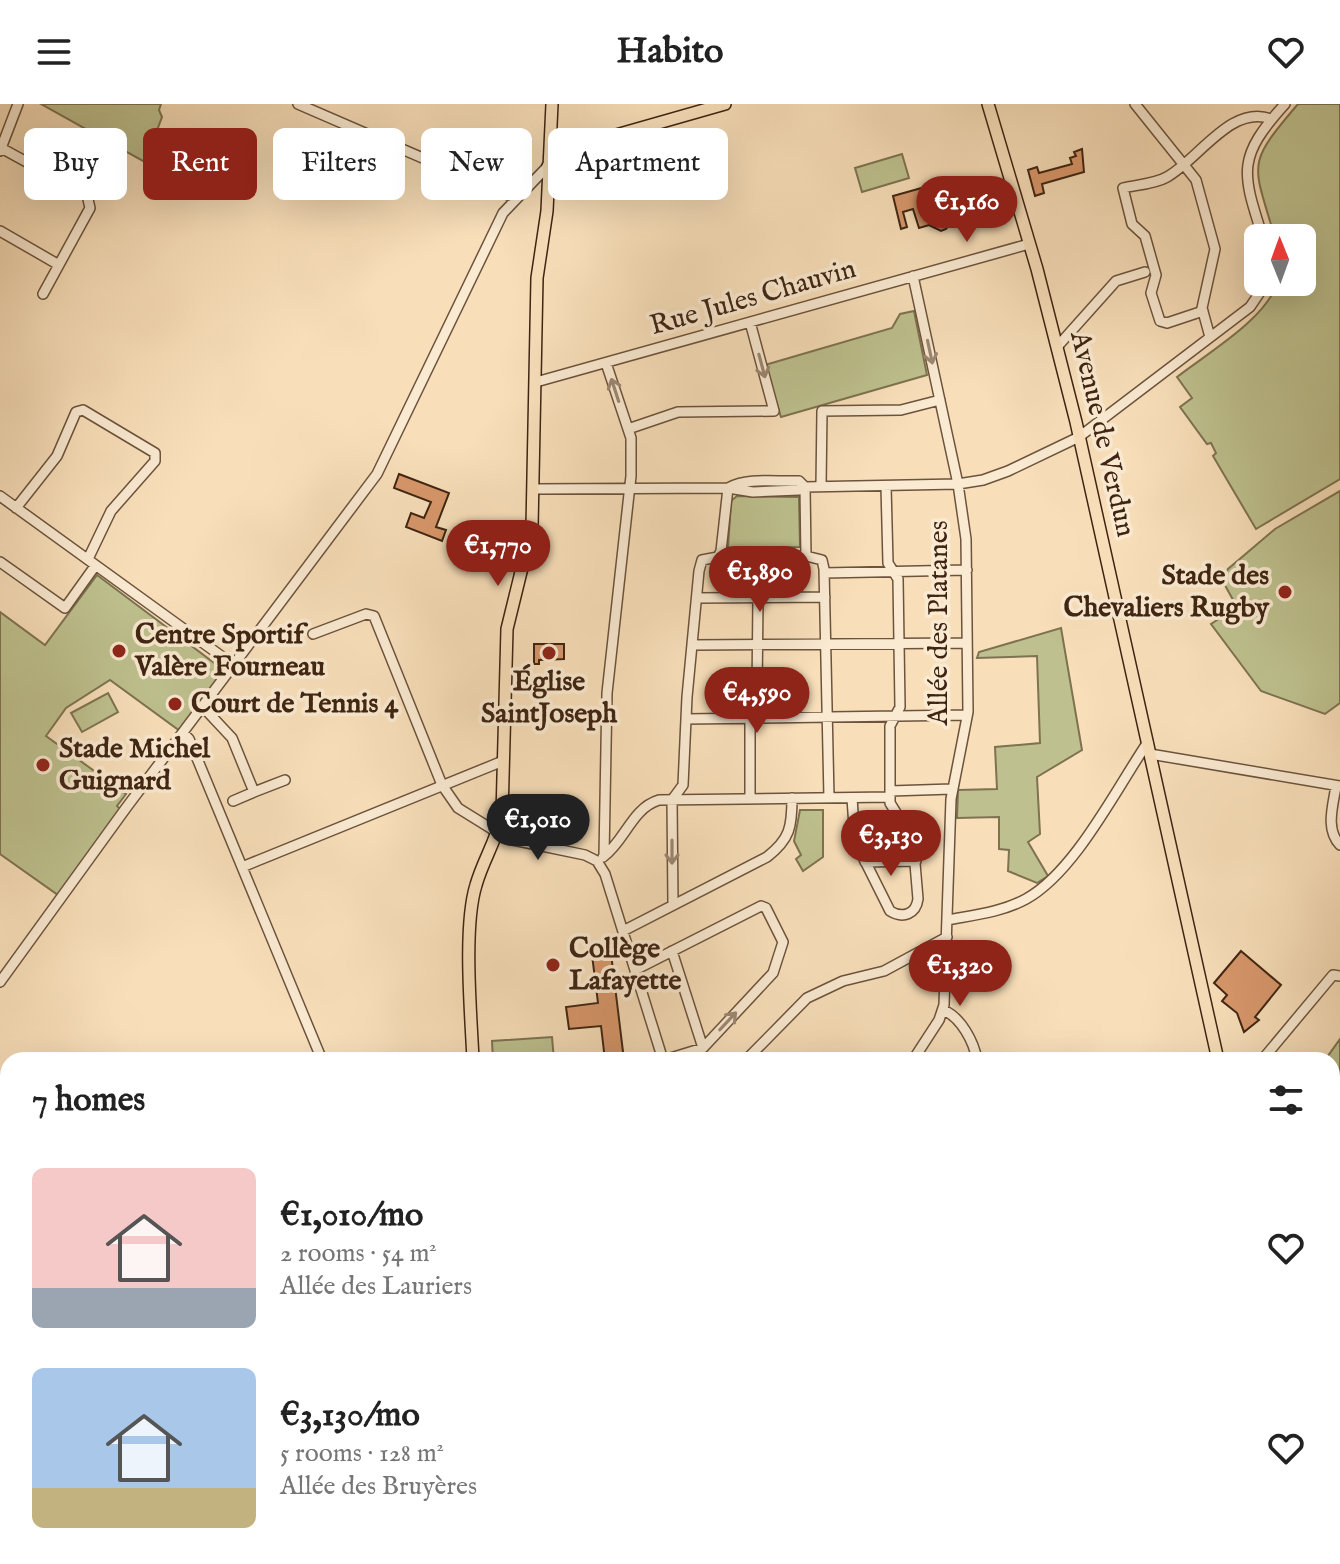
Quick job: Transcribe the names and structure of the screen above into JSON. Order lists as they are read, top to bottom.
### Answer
{
  "streets": {
    "main road": ["Avenue de Verdun"],
    "street": ["Rue Jules Chauvin", "Allée des Platanes"]
  },
  "crossings": [
    ["Rue Jules Chauvin", "Avenue de Verdun"],
    ["Rue Jules Chauvin", "Allée des Platanes"]
  ],
  "places": [
    "Stade des Chevaliers Rugby",
    "Centre Sportif Valère Fourneau",
    "Église SaintJoseph",
    "Court de Tennis 4",
    "Stade Michel Guignard",
    "Collège Lafayette"
  ],
  "north": "top",
  "page": {
    "header": "Habito",
    "chip": [
      "Buy",
      "Rent",
      "Filters",
      "New",
      "Apartment"
    ],
    "price": [
      "€1,160",
      "€1,770",
      "€1,890",
      "€4,590",
      "€1,010",
      "€3,130",
      "€1,320"
    ],
    "heading": "7 homes",
    "list": [
      {
        "name": "€1,010/mo",
        "note": "2 rooms · 54 m² · Allée des Lauriers"
      },
      {
        "name": "€3,130/mo",
        "note": "5 rooms · 128 m² · Allée des Bruyères"
      }
    ]
  }
}
